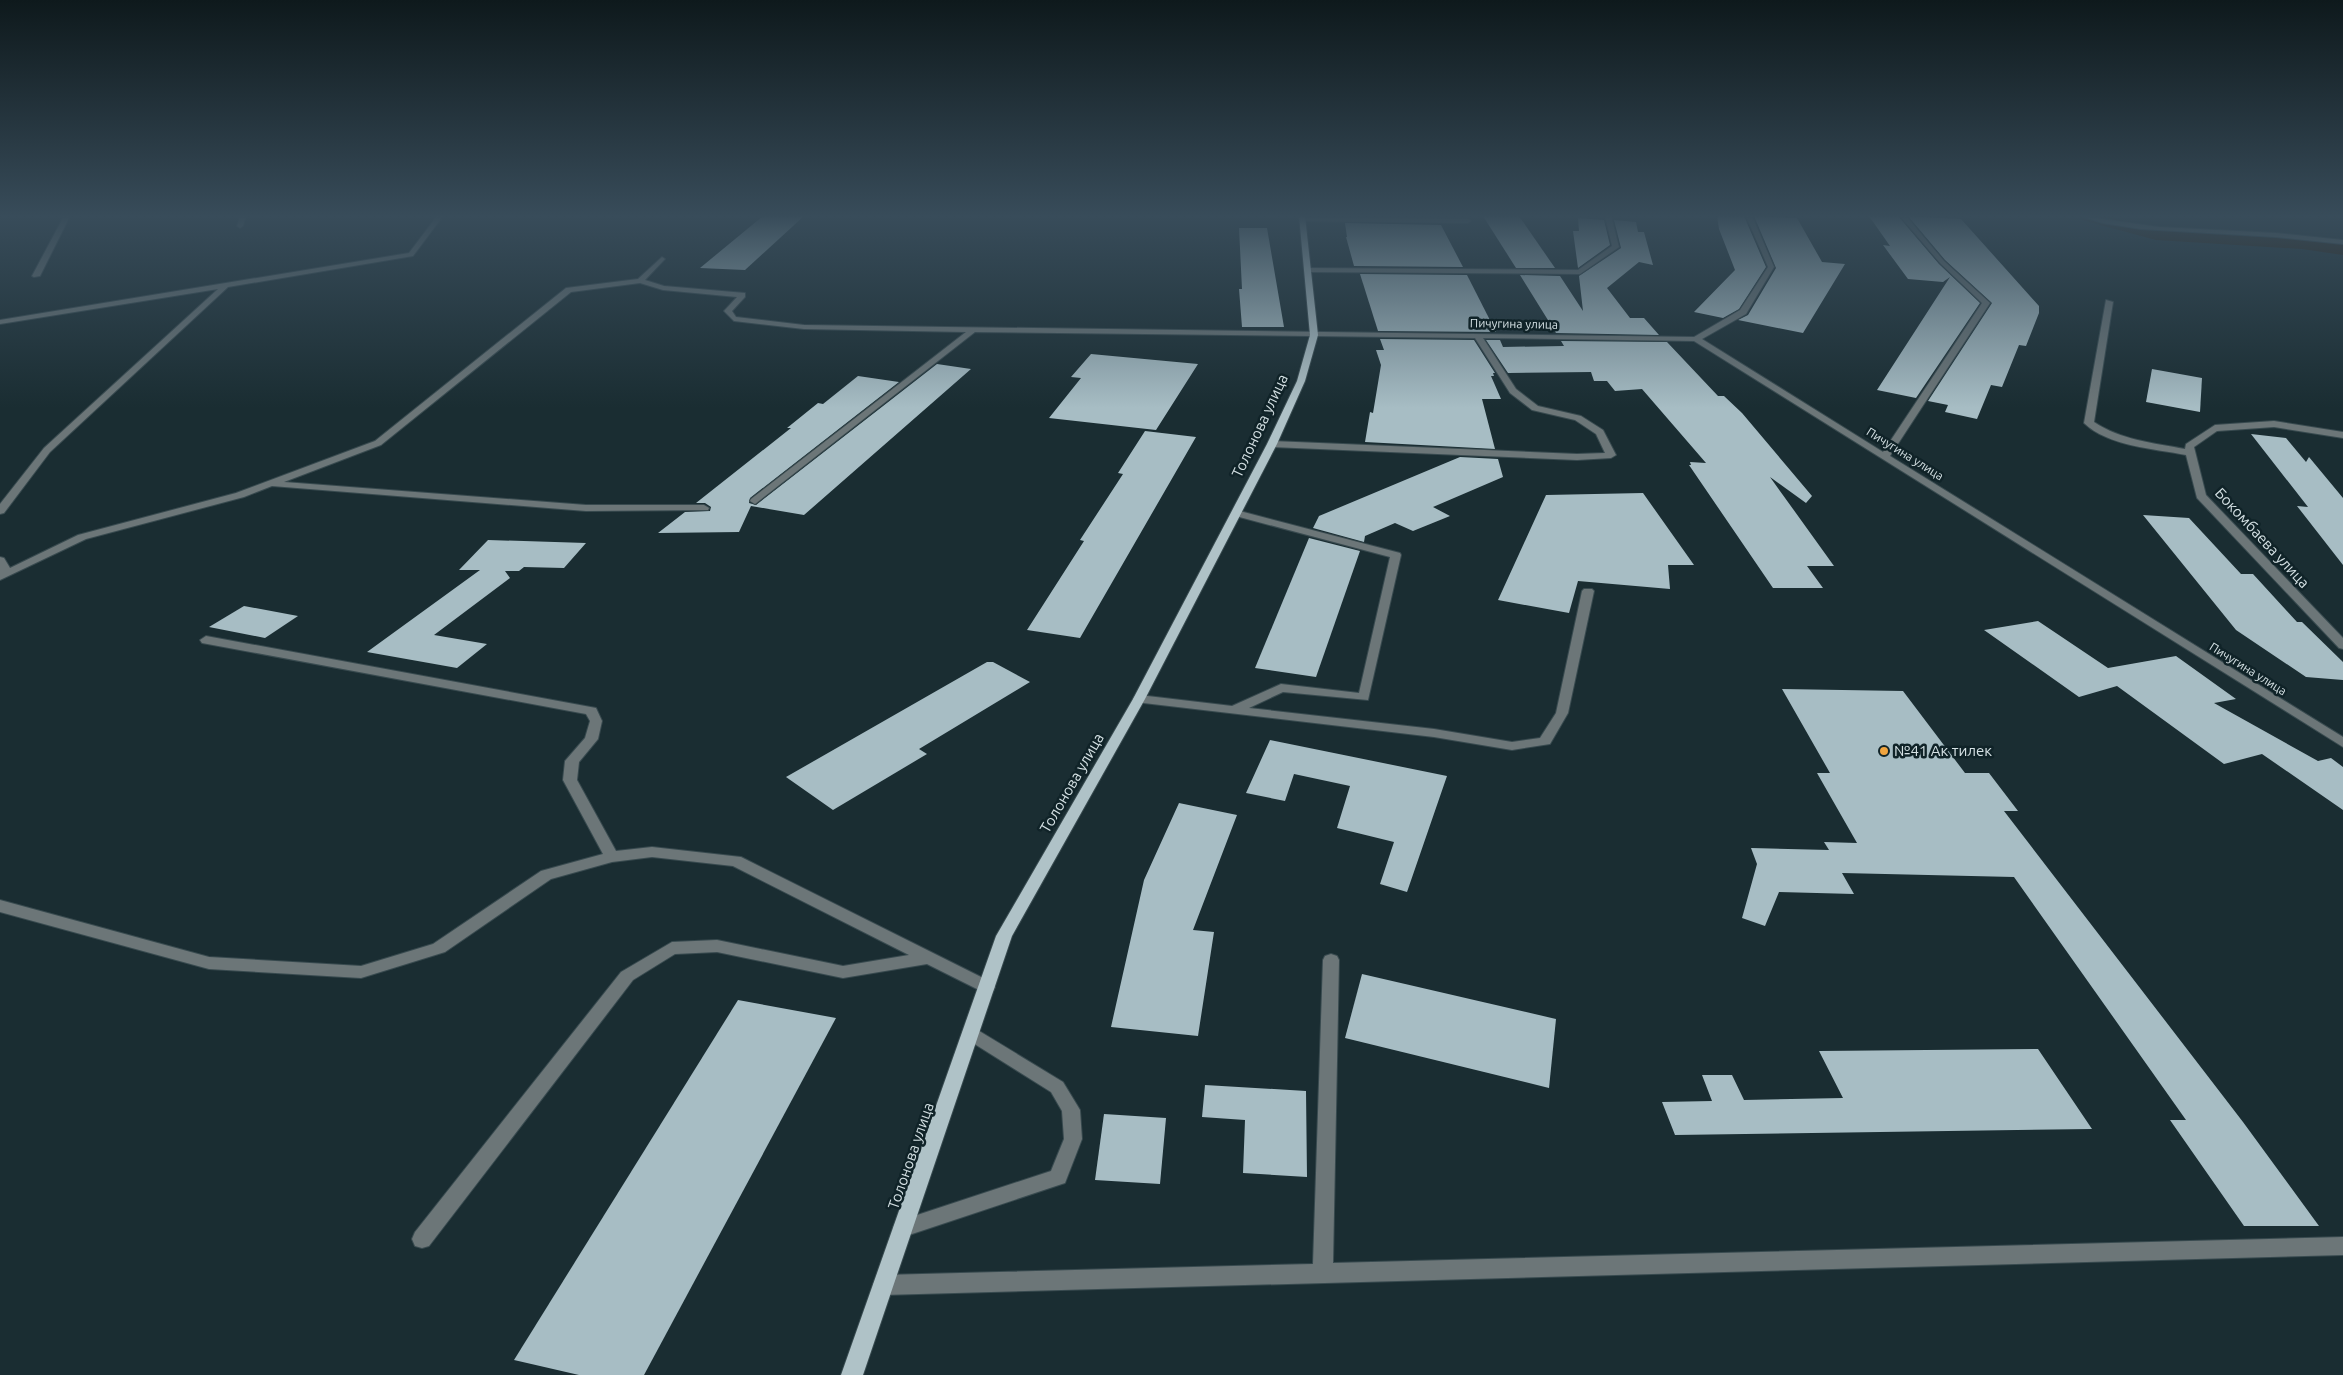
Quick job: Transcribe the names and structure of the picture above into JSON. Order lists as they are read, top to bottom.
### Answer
{
  "streets": {
    "main road": ["Толонова улица"],
    "street": ["Пичугина улица", "Бокомбаева улица"]
  },
  "crossings": [
    ["Пичугина улица", "Толонова улица"]
  ],
  "places": ["№41 Ак тилек"]
}
